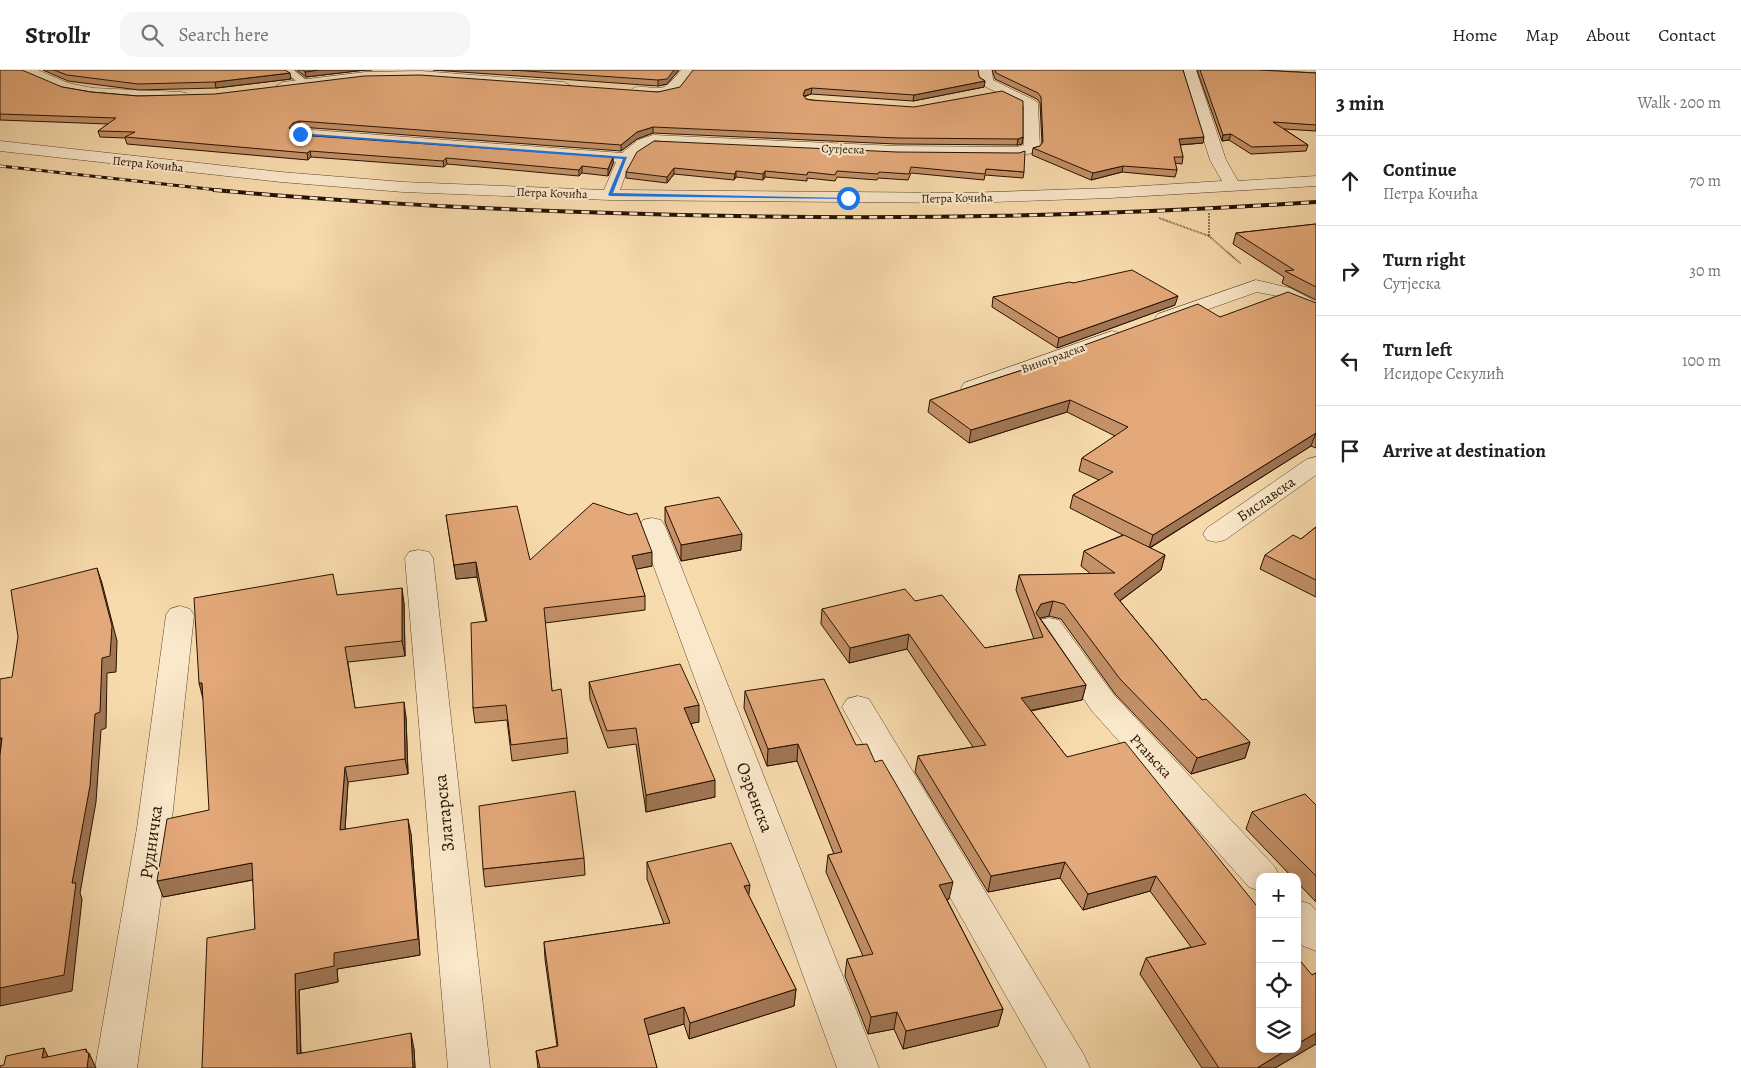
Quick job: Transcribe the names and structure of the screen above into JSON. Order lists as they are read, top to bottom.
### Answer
{
  "streets": {
    "street": [
      "Сутјеска",
      "Петра Кочића",
      "Виноградска",
      "Биславска",
      "Ртањска",
      "Озренска",
      "Златарска",
      "Рудничка"
    ]
  },
  "crossings": [
    ["Сутјеска", "Петра Кочића"]
  ],
  "page": {
    "header": "Strollr",
    "search": "Search here",
    "nav": [
      "Home",
      "Map",
      "About",
      "Contact"
    ],
    "heading": ["3 min", "Walk · 200 m"],
    "list": [
      ["Continue", "Петра Кочића", "70 m"],
      ["Turn right", "Сутјеска", "30 m"],
      ["Turn left", "Исидоре Секулић", "100 m"],
      "Arrive at destination"
    ],
    "map_buttons": ["+", "−"]
  }
}
